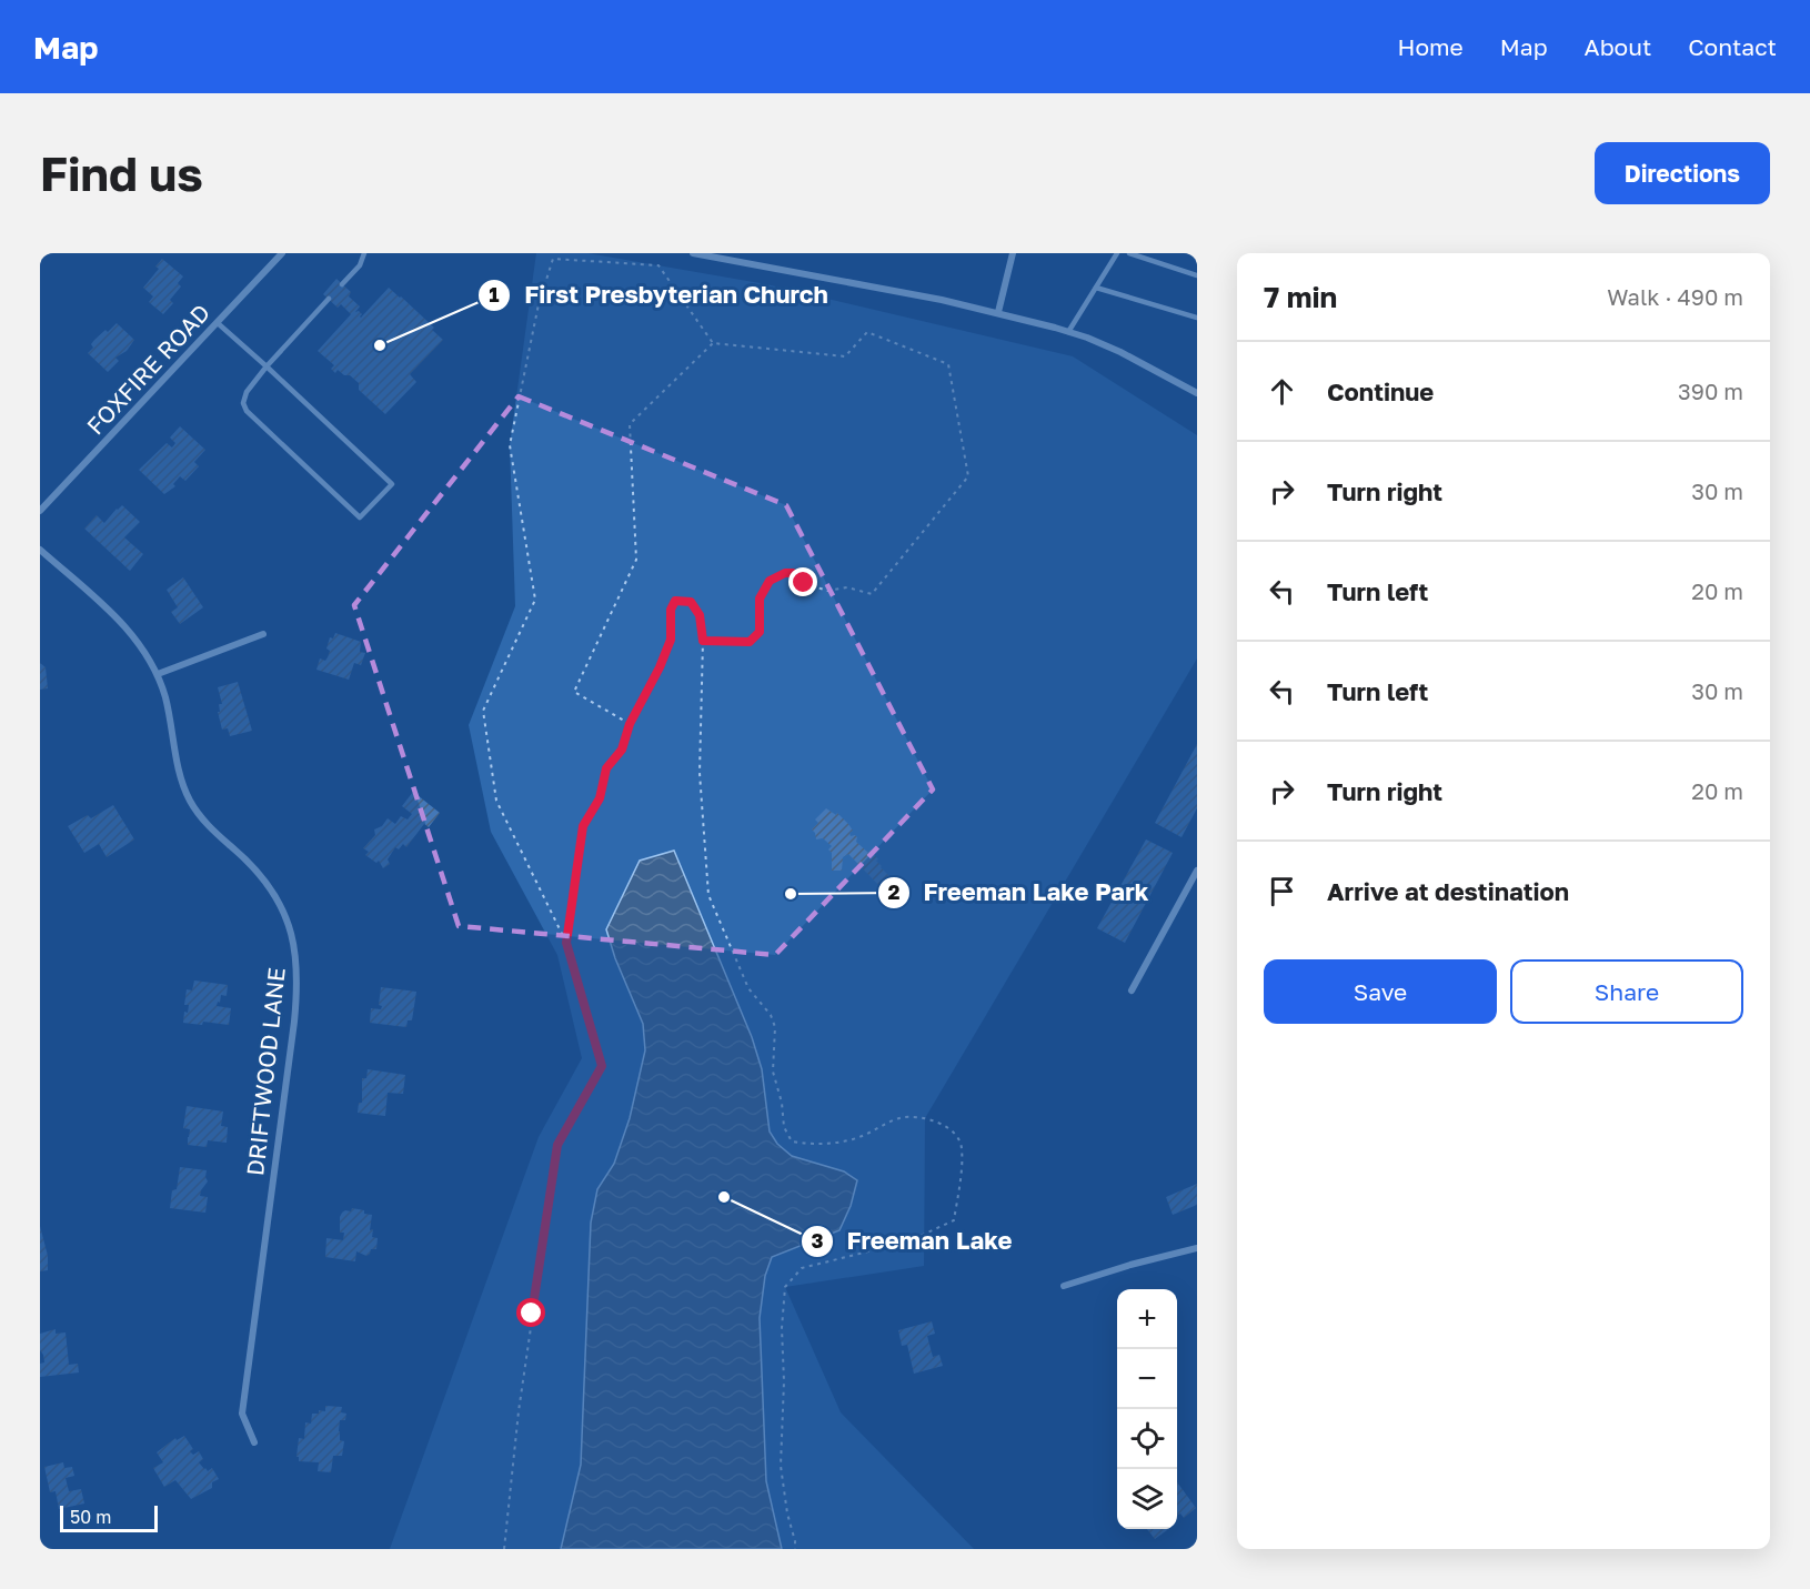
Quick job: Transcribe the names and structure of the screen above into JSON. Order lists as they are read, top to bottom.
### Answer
{
  "streets": {
    "street": ["FOXFIRE ROAD", "DRIFTWOOD LANE"]
  },
  "places": ["First Presbyterian Church", "Freeman Lake Park", "Freeman Lake"],
  "scale_bar": "50 m",
  "page": {
    "header": "Map",
    "nav": [
      "Home",
      "Map",
      "About",
      "Contact"
    ],
    "buttons": [
      "Directions",
      ["Save", "Share"]
    ],
    "title": "Find us",
    "heading": ["7 min", "Walk · 490 m"],
    "list": [
      ["Continue", "390 m"],
      ["Turn right", "30 m"],
      ["Turn left", "20 m"],
      ["Turn left", "30 m"],
      ["Turn right", "20 m"],
      "Arrive at destination"
    ],
    "map_buttons": ["+", "−"],
    "scale": "50 m"
  }
}
